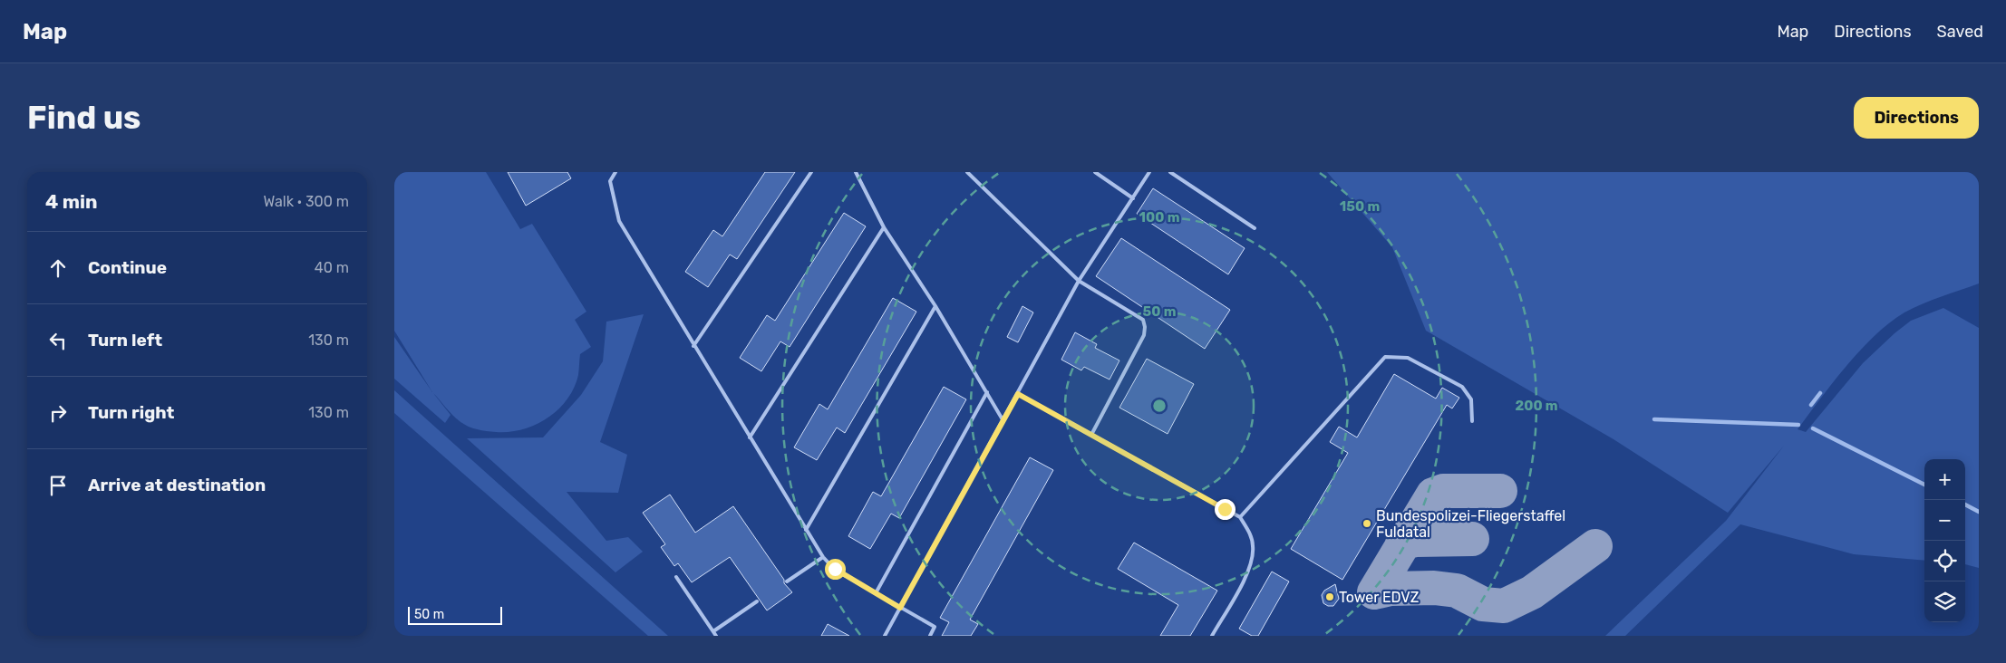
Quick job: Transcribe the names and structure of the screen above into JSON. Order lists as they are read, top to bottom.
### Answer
{
  "places": ["Bundespolizei-Fliegerstaffel Fuldatal", "Tower EDVZ"],
  "scale_bar": "50 m",
  "page": {
    "header": "Map",
    "nav": ["Map", "Directions", "Saved"],
    "buttons": "Directions",
    "title": "Find us",
    "heading": ["4 min", "Walk · 300 m"],
    "list": [
      ["Continue", "40 m"],
      ["Turn left", "130 m"],
      ["Turn right", "130 m"],
      "Arrive at destination"
    ],
    "map_buttons": ["+", "−"],
    "scale": "50 m"
  },
  "rings": [
    "150 m",
    "100 m",
    "50 m",
    "200 m"
  ]
}
